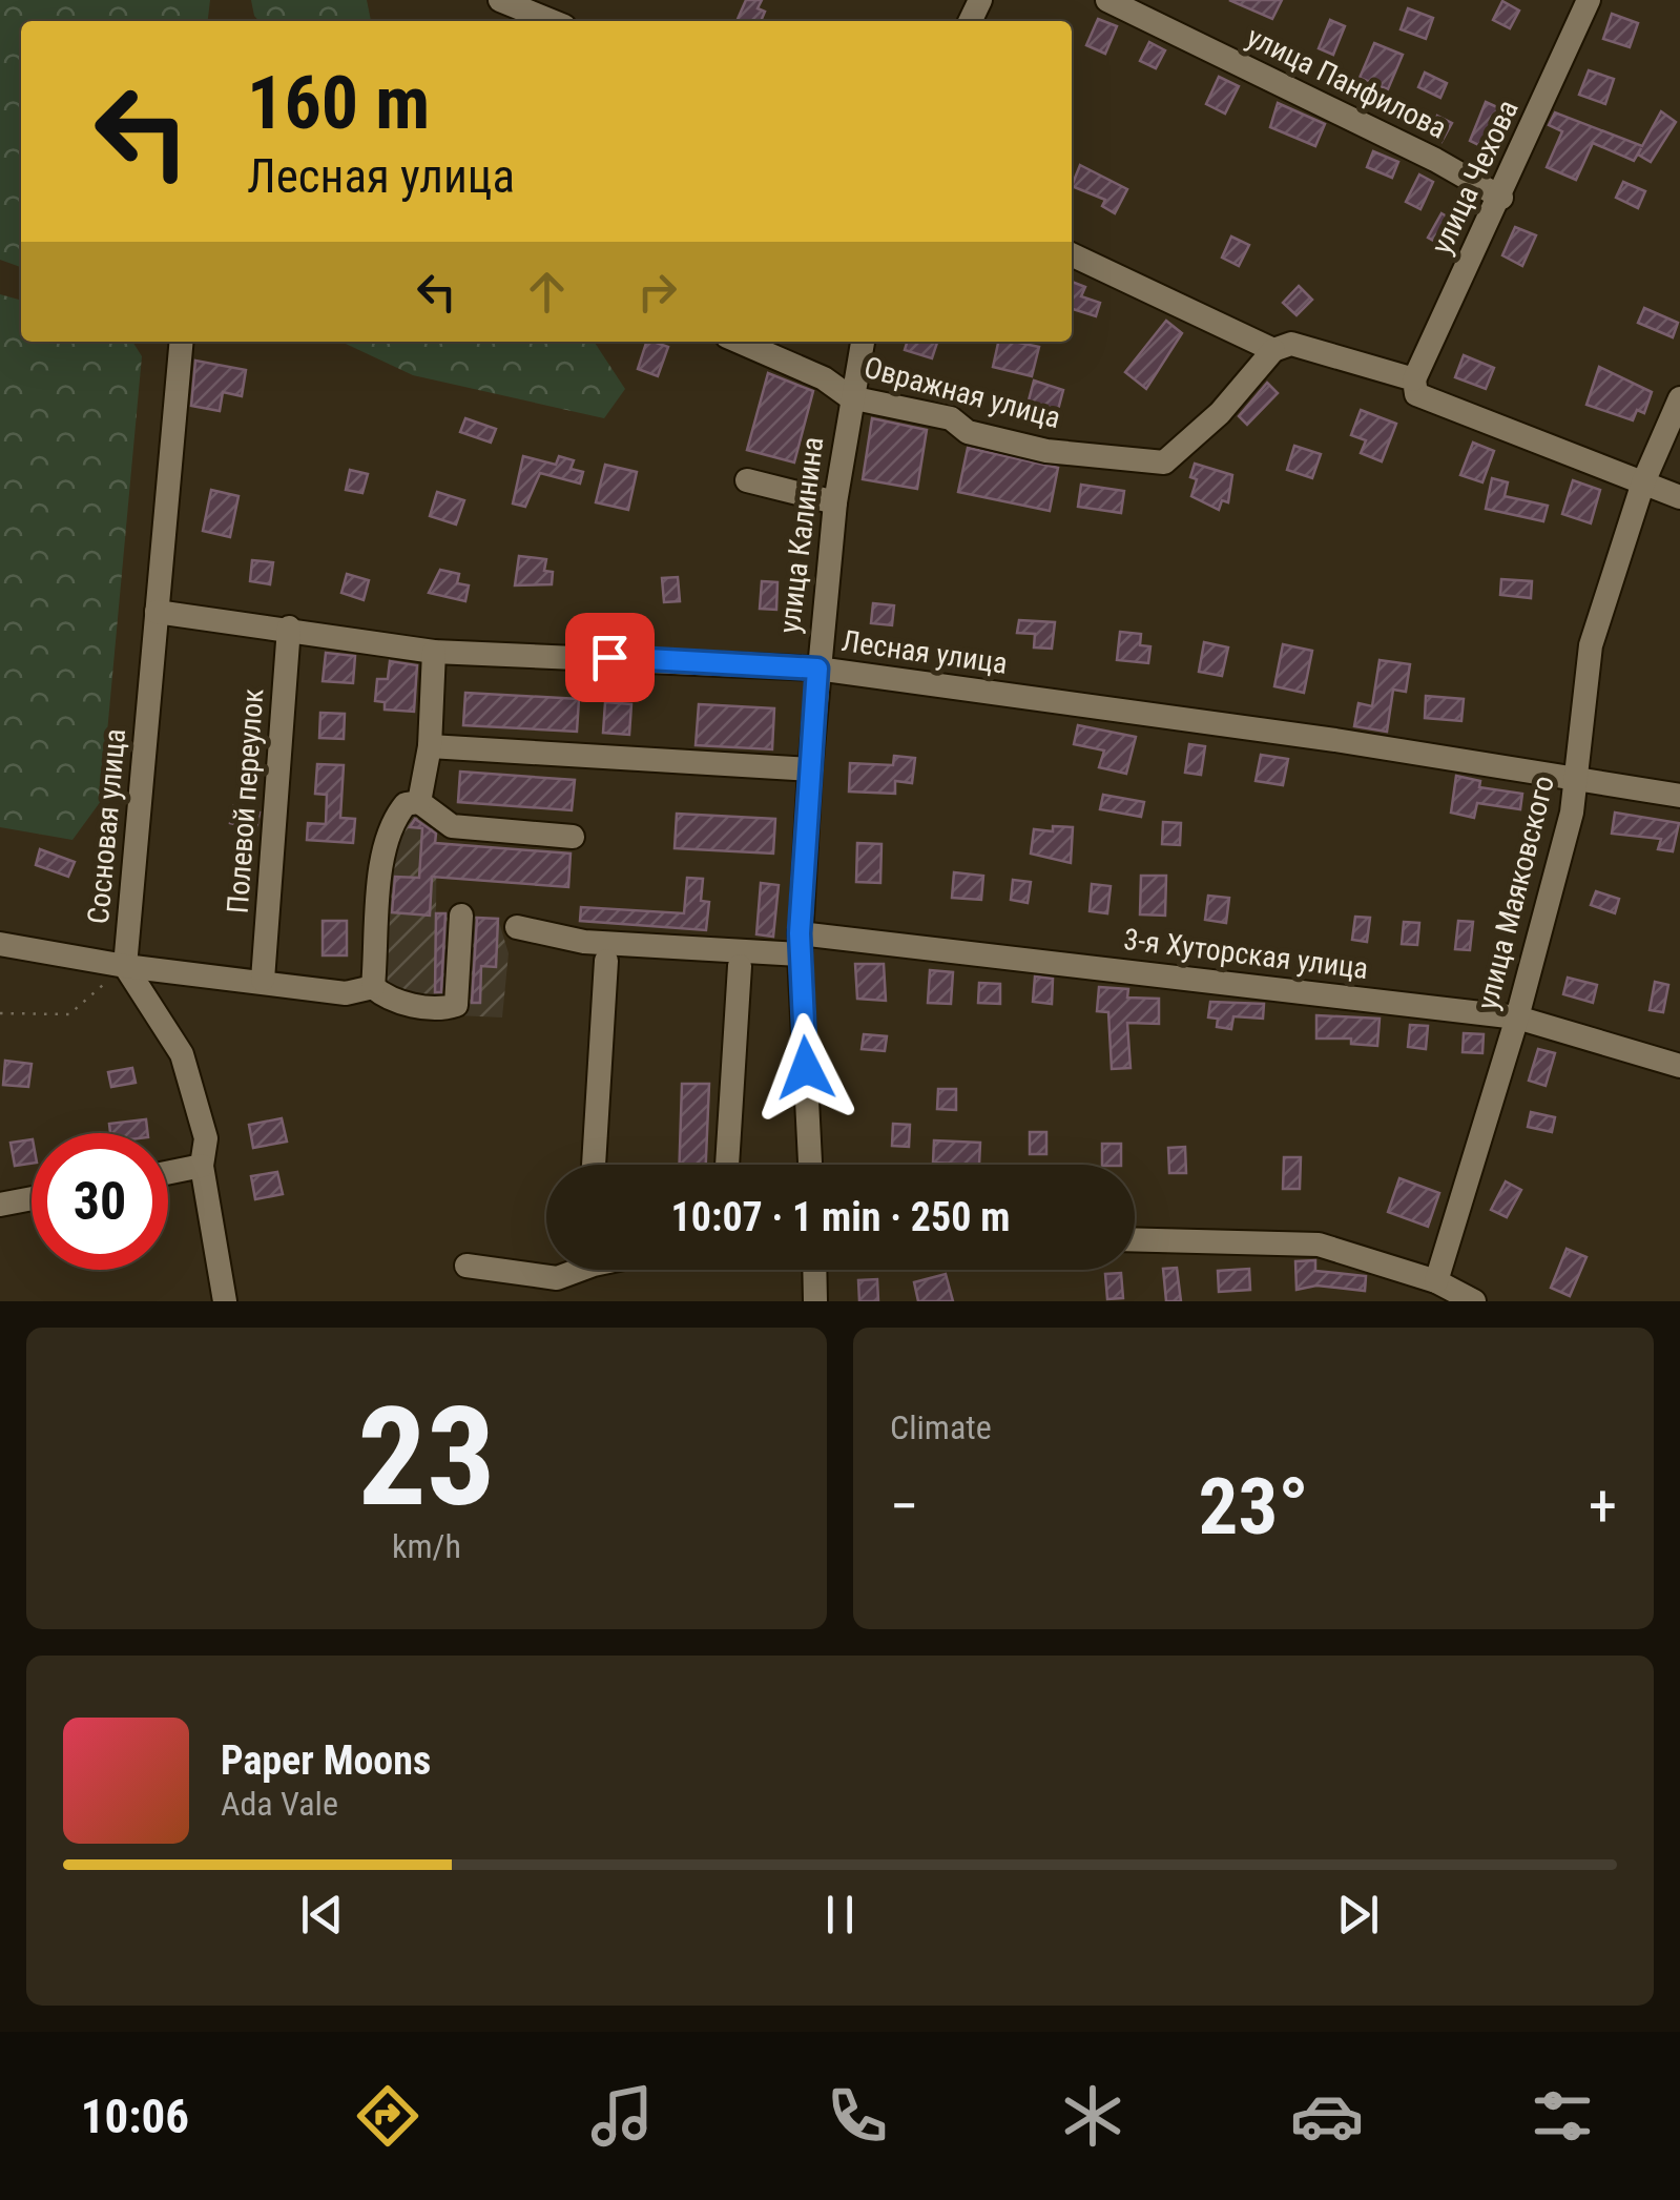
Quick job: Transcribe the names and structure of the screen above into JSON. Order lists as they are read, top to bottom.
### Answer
{
  "streets": {
    "street": [
      "улица Панфилова",
      "улица Чехова",
      "Овражная улица",
      "улица Калинина",
      "Лесная улица",
      "Полевой переулок",
      "Сосновая улица",
      "улица Маяковского",
      "3-я Хуторская улица"
    ]
  },
  "crossings": [
    ["улица Панфилова", "улица Чехова"],
    ["Овражная улица", "улица Калинина"],
    ["улица Калинина", "Лесная улица"],
    ["улица Калинина", "3-я Хуторская улица"],
    ["Лесная улица", "Полевой переулок"],
    ["Лесная улица", "Сосновая улица"],
    ["Лесная улица", "улица Маяковского"],
    ["улица Маяковского", "3-я Хуторская улица"]
  ],
  "page": {
    "turn": ["160 m", "Лесная улица"],
    "limit": "30",
    "trip": "10:07 · 1 min · 250 m",
    "tile": [
      ["23", "km/h"],
      "Climate"
    ],
    "heat": ["−", "23°", "+"],
    "song": ["Paper Moons", "Ada Vale"],
    "tabs": "10:06"
  }
}
